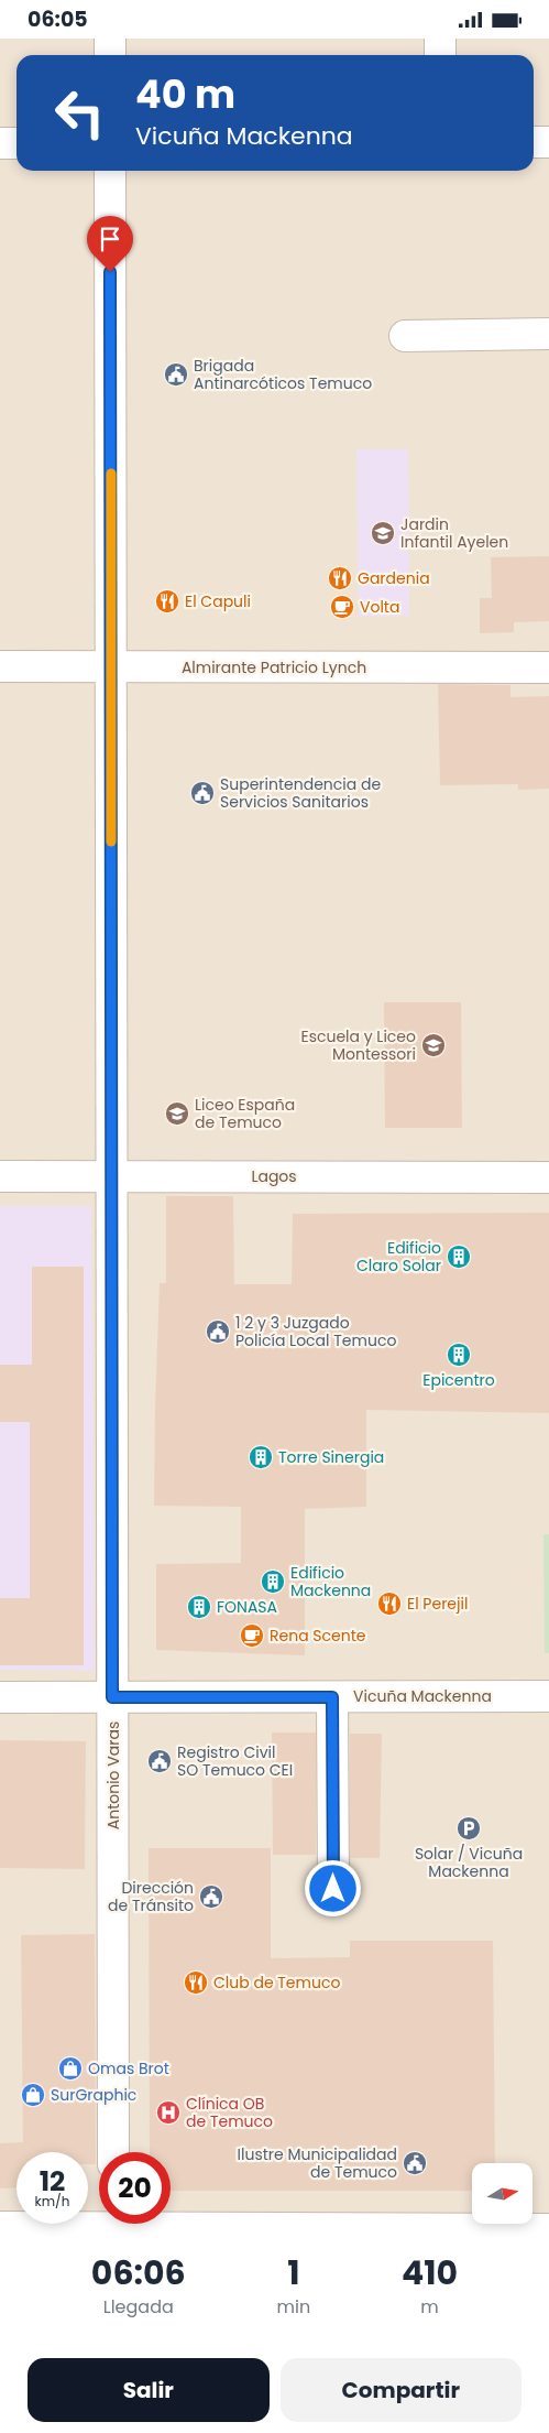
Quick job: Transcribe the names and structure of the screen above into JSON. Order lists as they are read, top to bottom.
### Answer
{
  "streets": {
    "street": [
      "Almirante Patricio Lynch",
      "Lagos",
      "Vicuña Mackenna",
      "Antonio Varas"
    ]
  },
  "crossings": [
    ["Almirante Patricio Lynch", "Antonio Varas"],
    ["Lagos", "Antonio Varas"],
    ["Vicuña Mackenna", "Antonio Varas"]
  ],
  "places": {
    "public building": [
      "Brigada Antinarcóticos Temuco",
      "Superintendencia de Servicios Sanitarios",
      "1 2 y 3 Juzgado Policía Local Temuco",
      "Registro Civil SO Temuco CEI",
      "Dirección de Tránsito",
      "Ilustre Municipalidad de Temuco"
    ],
    "school or university": ["Jardin Infantil Ayelen", "Escuela y Liceo Montessori", "Liceo España de Temuco"],
    "restaurant": [
      "Gardenia",
      "El Capuli",
      "El Perejil",
      "Club de Temuco"
    ],
    "cafe": ["Volta", "Rena Scente"],
    "building": [
      "Edificio Claro Solar",
      "Epicentro",
      "Torre Sinergia",
      "Edificio Mackenna",
      "FONASA"
    ],
    "parking": ["Solar / Vicuña Mackenna"],
    "shop": ["Omas Brot", "SurGraphic"],
    "hospital": ["Clínica OB de Temuco"]
  },
  "north": "right",
  "page": {
    "status": "06:05",
    "turn": ["40 m", "Vicuña Mackenna"],
    "speed": "12 km/h",
    "limit": "20",
    "eta": [
      "06:06",
      "Llegada",
      "1",
      "min",
      "410",
      "m"
    ],
    "buttons": ["Salir", "Compartir"]
  }
}
